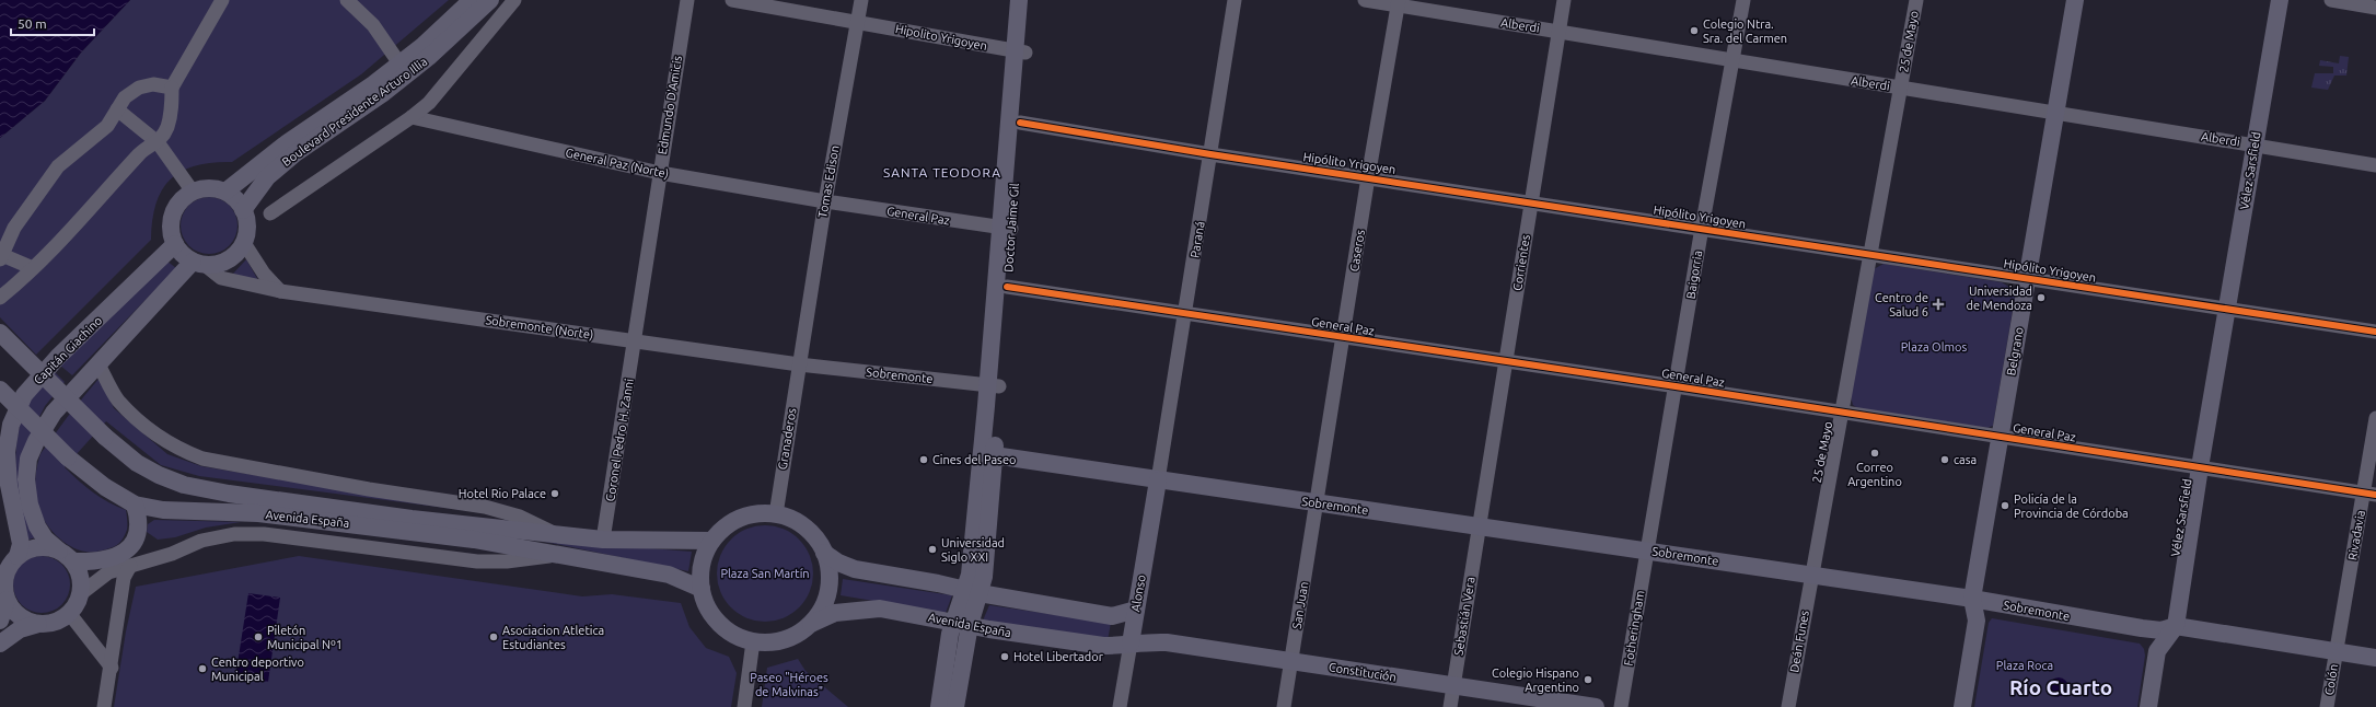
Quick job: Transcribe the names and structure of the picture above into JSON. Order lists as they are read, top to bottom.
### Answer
{
  "streets": {
    "main road": [
      "Boulevard Presidente Arturo Illia",
      "Vélez Sarsfield",
      "Doctor Jaime Gil",
      "Capitán Giachino",
      "Belgrano",
      "Sobremonte",
      "Avenida España",
      "Alonso",
      "Constitución"
    ],
    "street": [
      "Alberdi",
      "Hipolito Yrigoyen",
      "25 de Mayo",
      "Edmundo D'Amicis",
      "General Paz (Norte)",
      "Hipólito Yrigoyen",
      "Tomas Edison",
      "General Paz",
      "Paraná",
      "Caseros",
      "Corrientes",
      "Baigorria",
      "Sobremonte (Norte)",
      "Granaderos",
      "Coronel Pedro H. Zanni",
      "Rivadavia",
      "San Juan",
      "Sebastián Vera",
      "Fotheringham",
      "Deán Funes",
      "Colón"
    ]
  },
  "crossings": [
    ["Alberdi", "25 de Mayo"],
    ["Alberdi", "Vélez Sarsfield"],
    ["Alberdi", "Caseros"],
    ["Alberdi", "Corrientes"],
    ["Alberdi", "Baigorria"],
    ["Alberdi", "Belgrano"],
    ["Hipolito Yrigoyen", "Tomas Edison"],
    ["Hipolito Yrigoyen", "Doctor Jaime Gil"],
    ["25 de Mayo", "Hipólito Yrigoyen"],
    ["25 de Mayo", "General Paz"],
    ["25 de Mayo", "Sobremonte"],
    ["25 de Mayo", "Deán Funes"],
    ["Edmundo D'Amicis", "General Paz (Norte)"],
    ["Edmundo D'Amicis", "Sobremonte (Norte)"],
    ["Edmundo D'Amicis", "Coronel Pedro H. Zanni"],
    ["Boulevard Presidente Arturo Illia", "Sobremonte (Norte)"],
    ["Boulevard Presidente Arturo Illia", "Capitán Giachino"],
    ["General Paz (Norte)", "Tomas Edison"],
    ["General Paz (Norte)", "General Paz"],
    ["Hipólito Yrigoyen", "Vélez Sarsfield"],
    ["Hipólito Yrigoyen", "Doctor Jaime Gil"],
    ["Hipólito Yrigoyen", "Paraná"],
    ["Hipólito Yrigoyen", "Caseros"],
    ["Hipólito Yrigoyen", "Corrientes"],
    ["Hipólito Yrigoyen", "Baigorria"],
    ["Hipólito Yrigoyen", "Belgrano"],
    ["Vélez Sarsfield", "General Paz"],
    ["Vélez Sarsfield", "Sobremonte"],
    ["Tomas Edison", "General Paz"],
    ["Tomas Edison", "Sobremonte (Norte)"],
    ["Tomas Edison", "Sobremonte"],
    ["Tomas Edison", "Granaderos"],
    ["General Paz", "Doctor Jaime Gil"],
    ["General Paz", "Paraná"],
    ["General Paz", "Caseros"],
    ["General Paz", "Corrientes"],
    ["General Paz", "Baigorria"],
    ["General Paz", "Belgrano"],
    ["General Paz", "Rivadavia"],
    ["Doctor Jaime Gil", "Sobremonte"],
    ["Paraná", "Sobremonte"],
    ["Paraná", "Alonso"],
    ["Caseros", "Sobremonte"],
    ["Caseros", "San Juan"],
    ["Corrientes", "Sobremonte"],
    ["Corrientes", "Sebastián Vera"],
    ["Baigorria", "Sobremonte"],
    ["Baigorria", "Fotheringham"],
    ["Sobremonte (Norte)", "Capitán Giachino"],
    ["Sobremonte (Norte)", "Sobremonte"],
    ["Sobremonte (Norte)", "Granaderos"],
    ["Sobremonte (Norte)", "Coronel Pedro H. Zanni"],
    ["Capitán Giachino", "Avenida España"],
    ["Belgrano", "Sobremonte"],
    ["Sobremonte", "Granaderos"],
    ["Sobremonte", "Rivadavia"],
    ["Sobremonte", "Alonso"],
    ["Sobremonte", "San Juan"],
    ["Sobremonte", "Sebastián Vera"],
    ["Sobremonte", "Fotheringham"],
    ["Sobremonte", "Deán Funes"],
    ["Sobremonte", "Colón"],
    ["Granaderos", "Avenida España"],
    ["Coronel Pedro H. Zanni", "Avenida España"],
    ["Avenida España", "Alonso"],
    ["Avenida España", "Constitución"],
    ["Rivadavia", "Colón"],
    ["Alonso", "Constitución"],
    ["San Juan", "Constitución"],
    ["Sebastián Vera", "Constitución"]
  ],
  "districts": ["SANTA TEODORA", "Río Cuarto"],
  "parks": [
    "Plaza Olmos",
    "Plaza San Martín",
    "Plaza Roca",
    "Paseo \"Héroes de Malvinas\""
  ],
  "places": {
    "other": [
      "Colegio Ntra. Sra. del Carmen",
      "Universidad de Mendoza",
      "Correo Argentino",
      "Cines del Paseo",
      "casa",
      "Hotel Rio Palace",
      "Policía de la Provincia de Córdoba",
      "Universidad Siglo XXI",
      "Piletón Municipal Nº1",
      "Asociacion Atletica Estudiantes",
      "Hotel Libertador",
      "Centro deportivo Municipal",
      "Colegio Hispano Argentino"
    ],
    "health": ["Centro de Salud 6"]
  },
  "scale_bar": "50 m"
}
